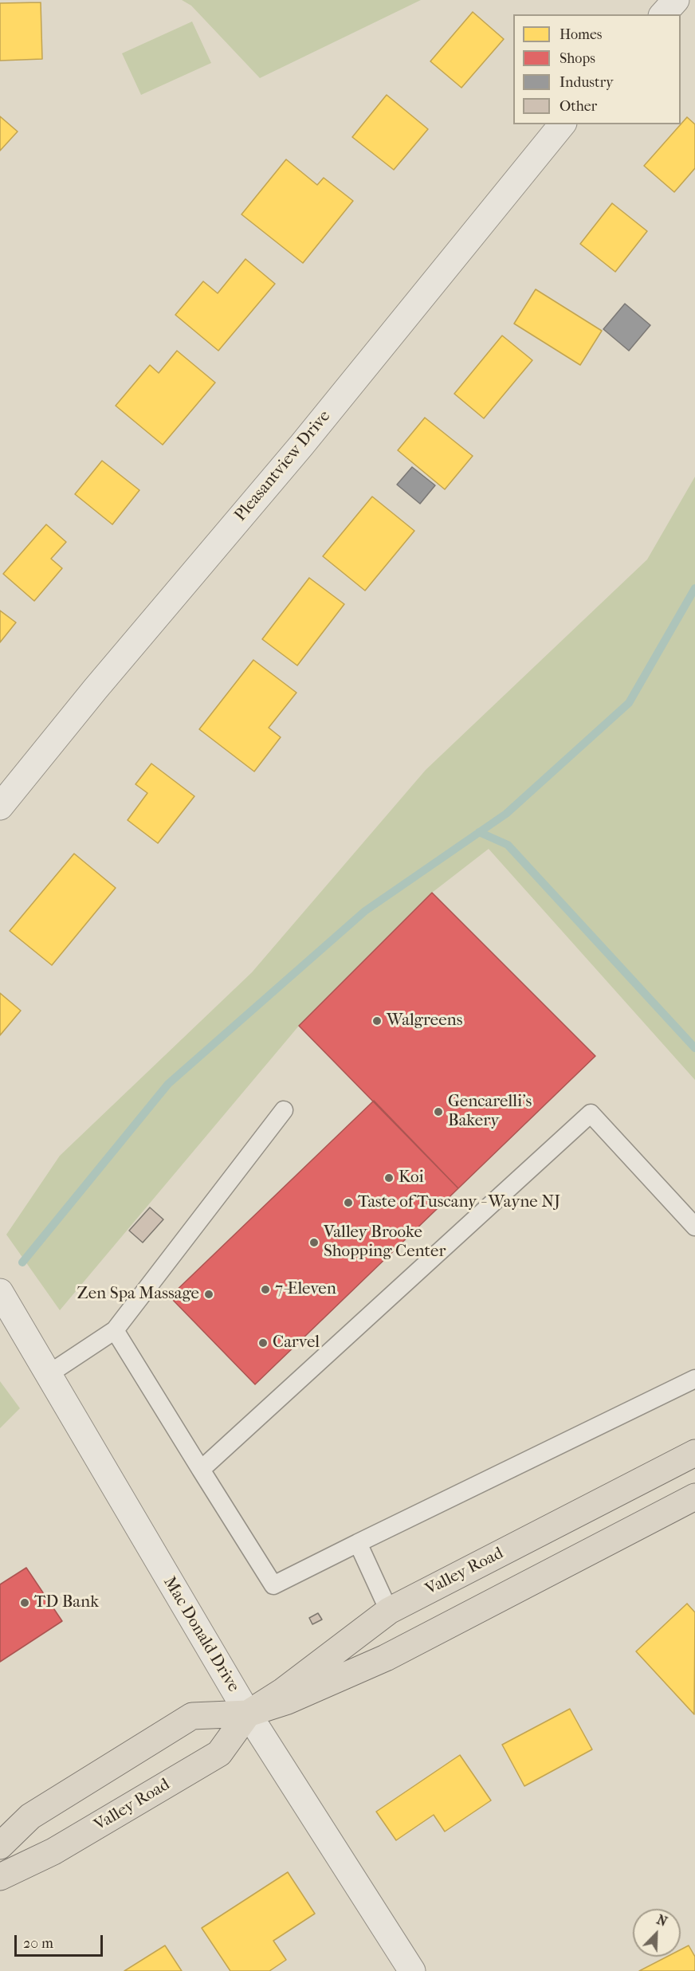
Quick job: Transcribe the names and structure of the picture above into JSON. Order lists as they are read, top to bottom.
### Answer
{
  "streets": {
    "main road": ["Valley Road"],
    "street": ["Pleasantview Drive", "Mac Donald Drive"]
  },
  "crossings": [
    ["Valley Road", "Mac Donald Drive"]
  ],
  "places": [
    "Walgreens",
    "Gencarelli's Bakery",
    "Koi",
    "Taste of Tuscany - Wayne NJ",
    "Valley Brooke Shopping Center",
    "7-Eleven",
    "Zen Spa Massage",
    "Carvel",
    "TD Bank"
  ],
  "legend": [
    "Homes",
    "Shops",
    "Industry",
    "Other"
  ],
  "scale_bar": "20 m",
  "north": "top right"
}
